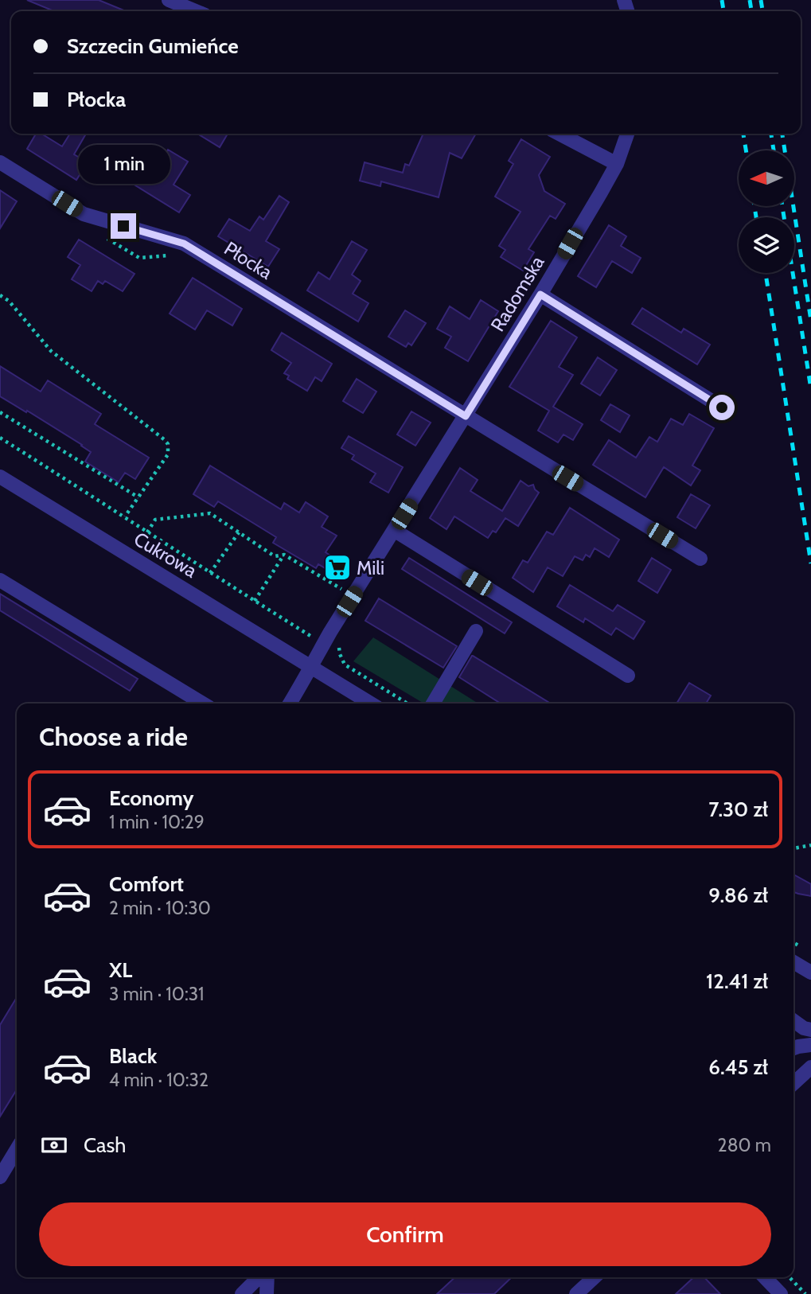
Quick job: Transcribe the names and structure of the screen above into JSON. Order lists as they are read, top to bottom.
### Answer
{
  "streets": {
    "street": ["Płocka", "Radomska", "Cukrowa"]
  },
  "crossings": [
    ["Płocka", "Radomska"],
    ["Radomska", "Cukrowa"]
  ],
  "places": {
    "supermarket": ["Mili"]
  },
  "north": "left",
  "page": {
    "banner": ["Szczecin Gumieńce", "Płocka"],
    "bubble": "1 min",
    "heading": "Choose a ride",
    "list": [
      {
        "name": "Economy",
        "note": "1 min · 10:29",
        "value": "7.30 zł"
      },
      {
        "name": "Comfort",
        "note": "2 min · 10:30",
        "value": "9.86 zł"
      },
      {
        "name": "XL",
        "note": "3 min · 10:31",
        "value": "12.41 zł"
      },
      {
        "name": "Black",
        "note": "4 min · 10:32",
        "value": "6.45 zł"
      }
    ],
    "pay": ["Cash", "280 m"],
    "buttons": "Confirm"
  }
}
